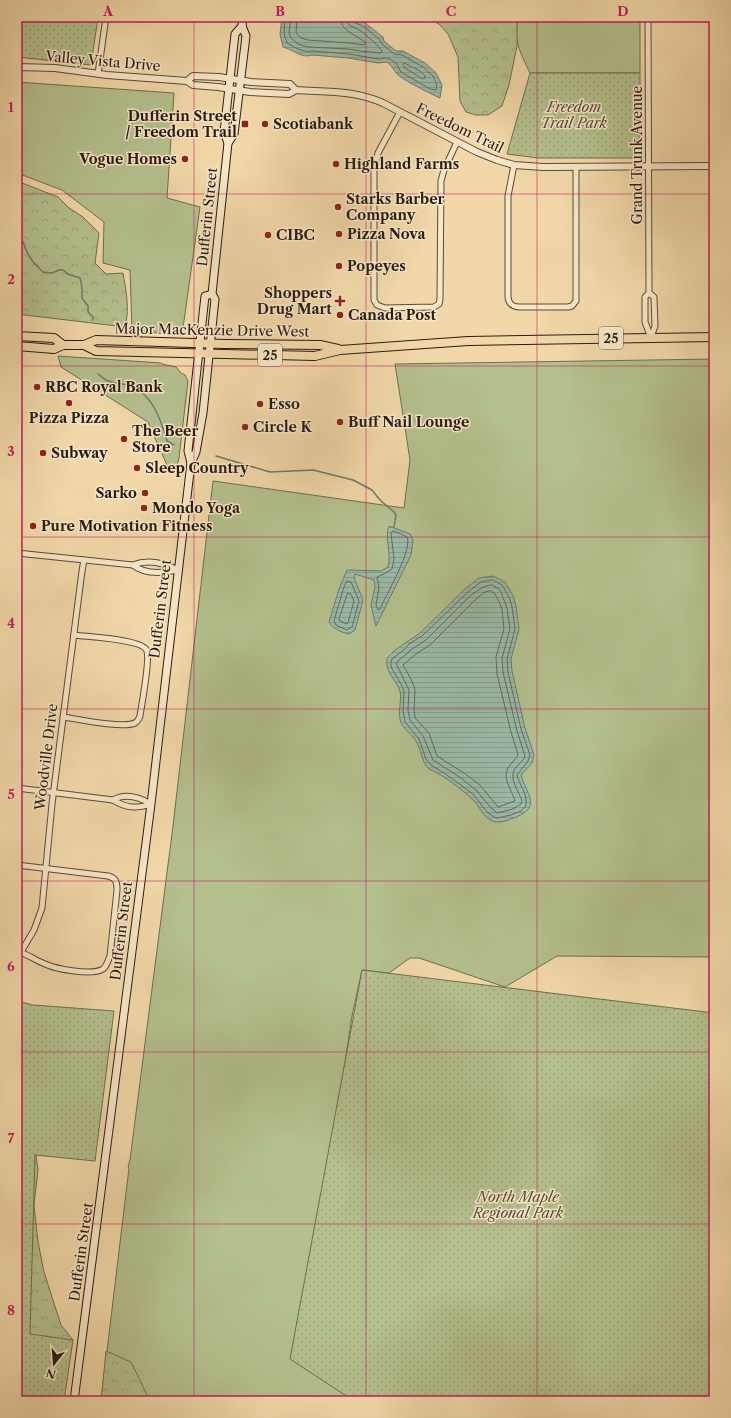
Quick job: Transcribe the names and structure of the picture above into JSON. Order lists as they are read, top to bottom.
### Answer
{
  "streets": {
    "main road": ["Dufferin Street", "Major MacKenzie Drive West", "25"],
    "street": [
      "Valley Vista Drive",
      "Freedom Trail",
      "Grand Trunk Avenue",
      "Woodville Drive"
    ]
  },
  "crossings": [
    ["Valley Vista Drive", "Freedom Trail"],
    ["Valley Vista Drive", "Dufferin Street"],
    ["Freedom Trail", "Grand Trunk Avenue"],
    ["Freedom Trail", "Dufferin Street"],
    ["Grand Trunk Avenue", "Major MacKenzie Drive West"],
    ["Dufferin Street", "Major MacKenzie Drive West"]
  ],
  "parks": ["Freedom Trail Park", "North Maple Regional Park"],
  "places": {
    "transit": ["Dufferin Street / Freedom Trail"],
    "other": [
      "Scotiabank",
      "Vogue Homes",
      "Highland Farms",
      "Starks Barber Company",
      "Pizza Nova",
      "CIBC",
      "Popeyes",
      "Canada Post",
      "RBC Royal Bank",
      "Pizza Pizza",
      "Esso",
      "Buff Nail Lounge",
      "Circle K",
      "The Beer Store",
      "Subway",
      "Sleep Country",
      "Sarko",
      "Mondo Yoga",
      "Pure Motivation Fitness"
    ],
    "health": ["Shoppers Drug Mart"]
  },
  "north": "bottom",
  "grid": {
    "columns": [
      "A",
      "B",
      "C",
      "D"
    ],
    "rows": [
      "1",
      "2",
      "3",
      "4",
      "5",
      "6",
      "7",
      "8"
    ]
  }
}
